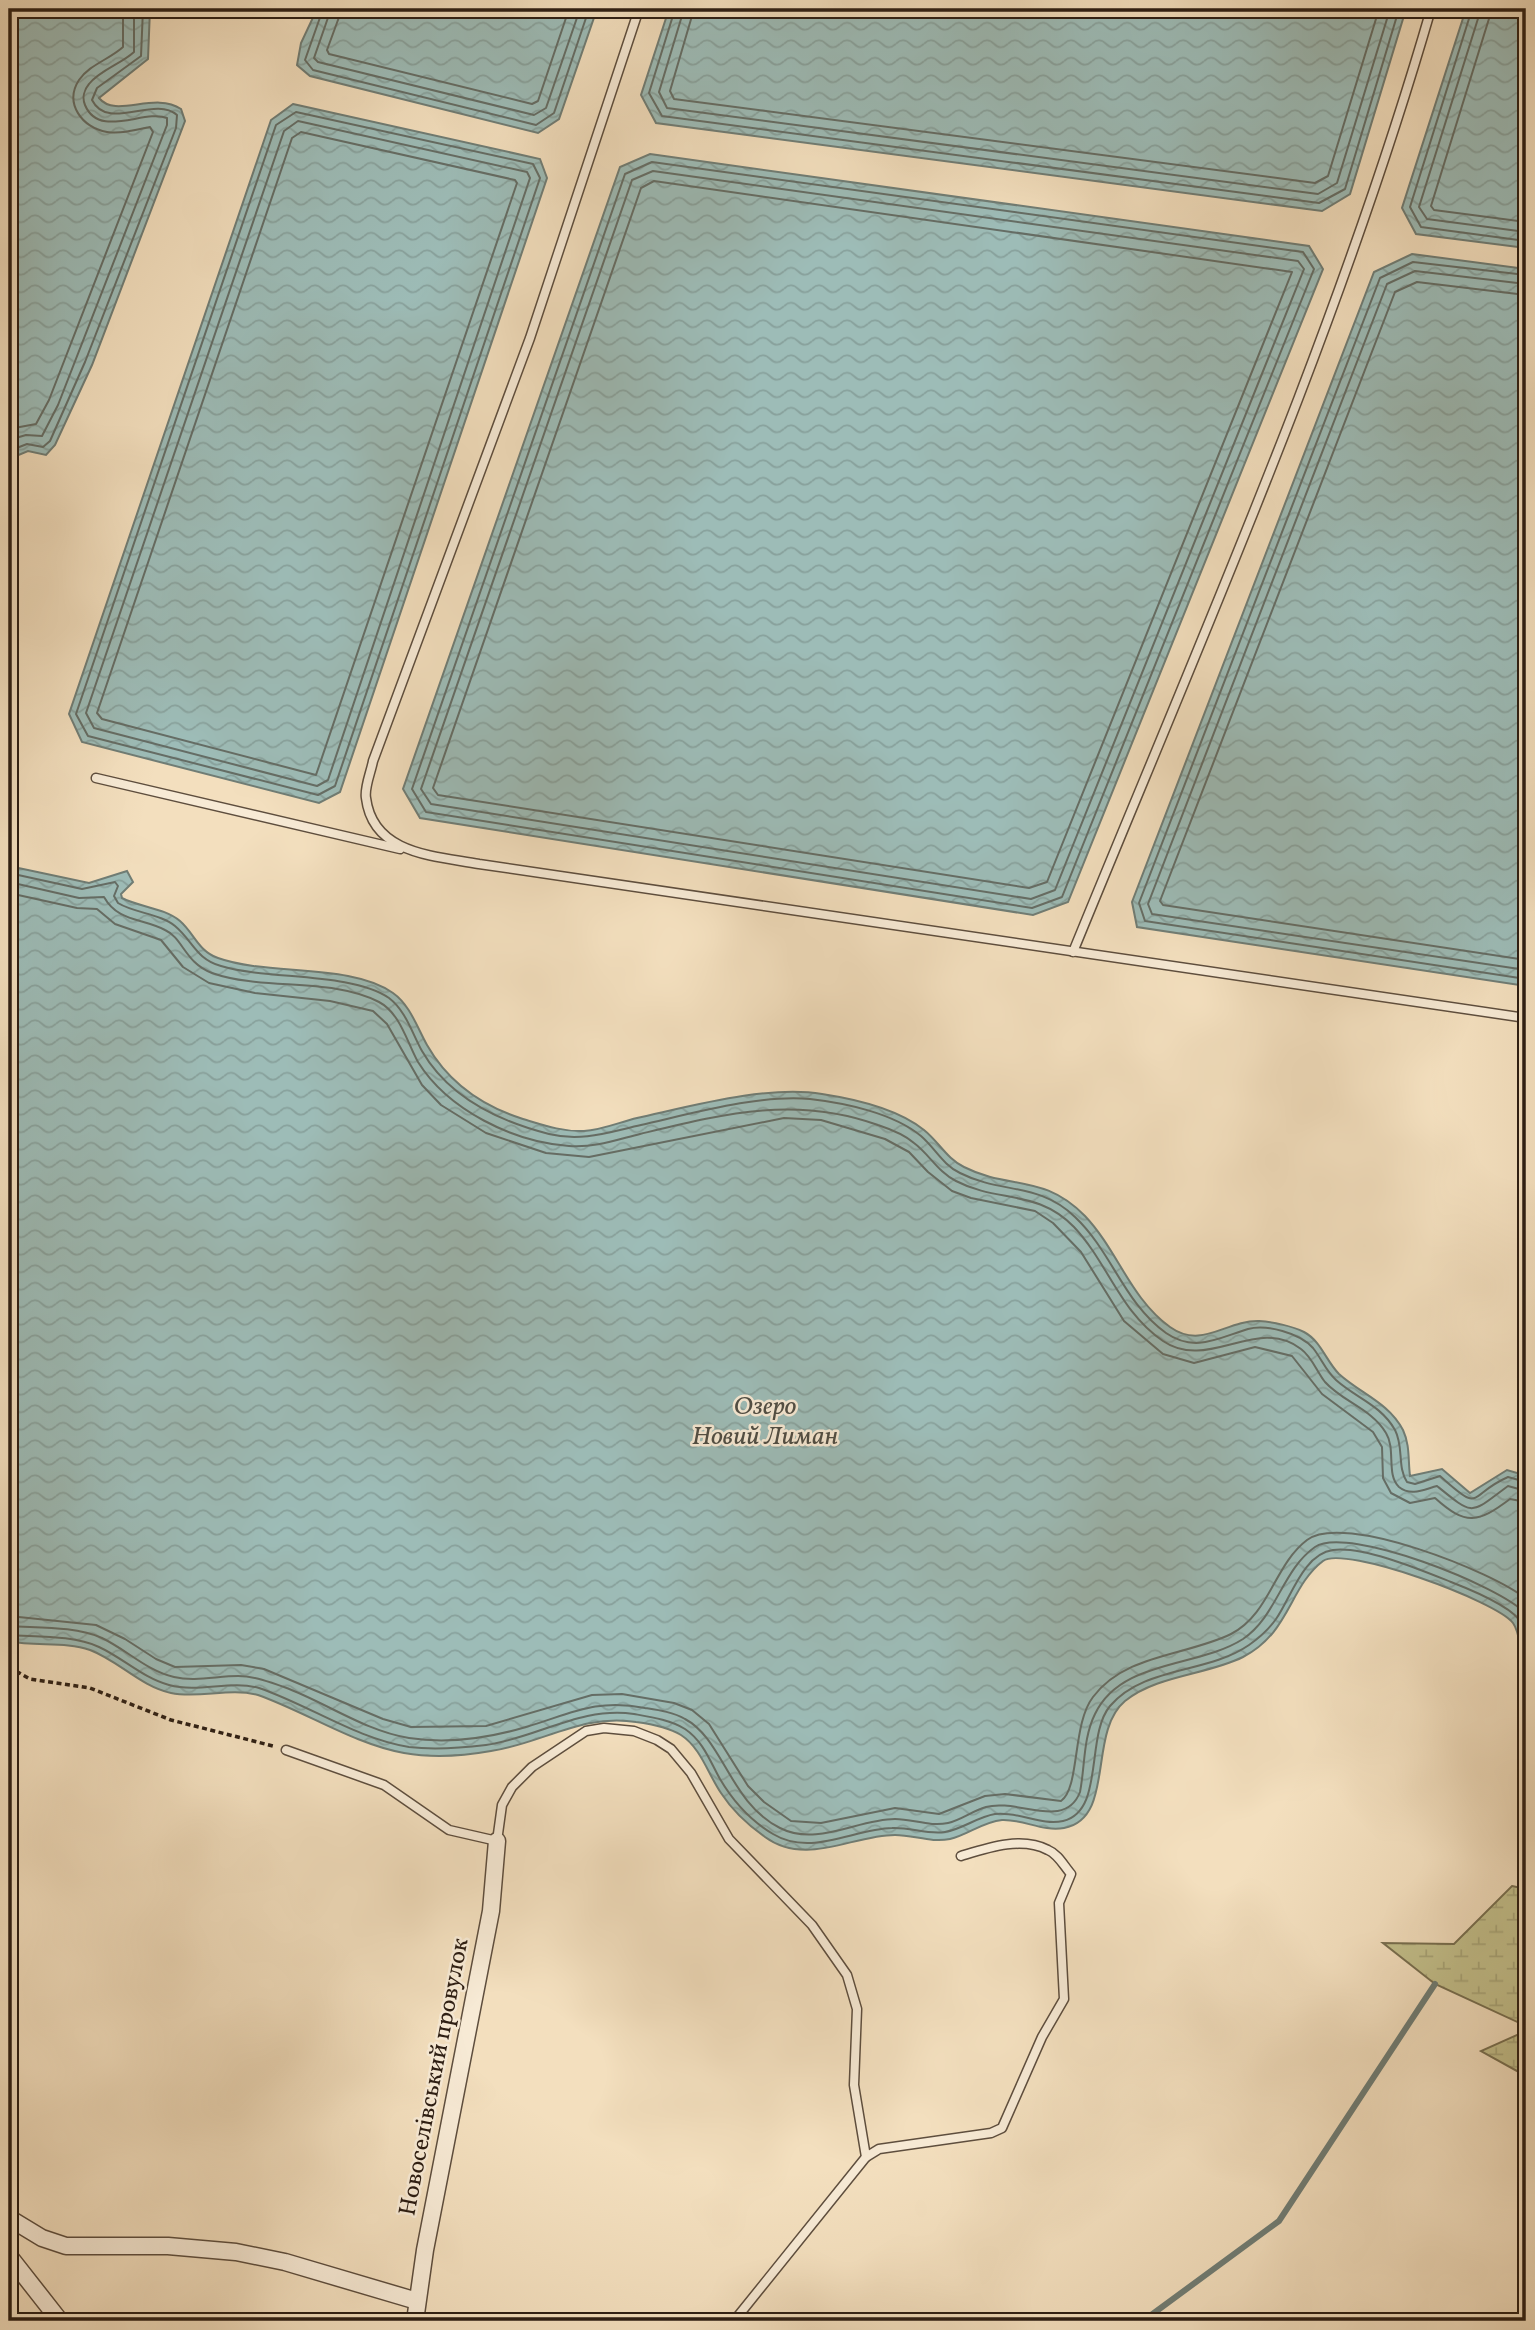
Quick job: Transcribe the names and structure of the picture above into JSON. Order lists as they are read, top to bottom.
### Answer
{
  "streets": {
    "street": ["Новоселівський провулок"]
  },
  "water": ["Озеро Новий Лиман"]
}
